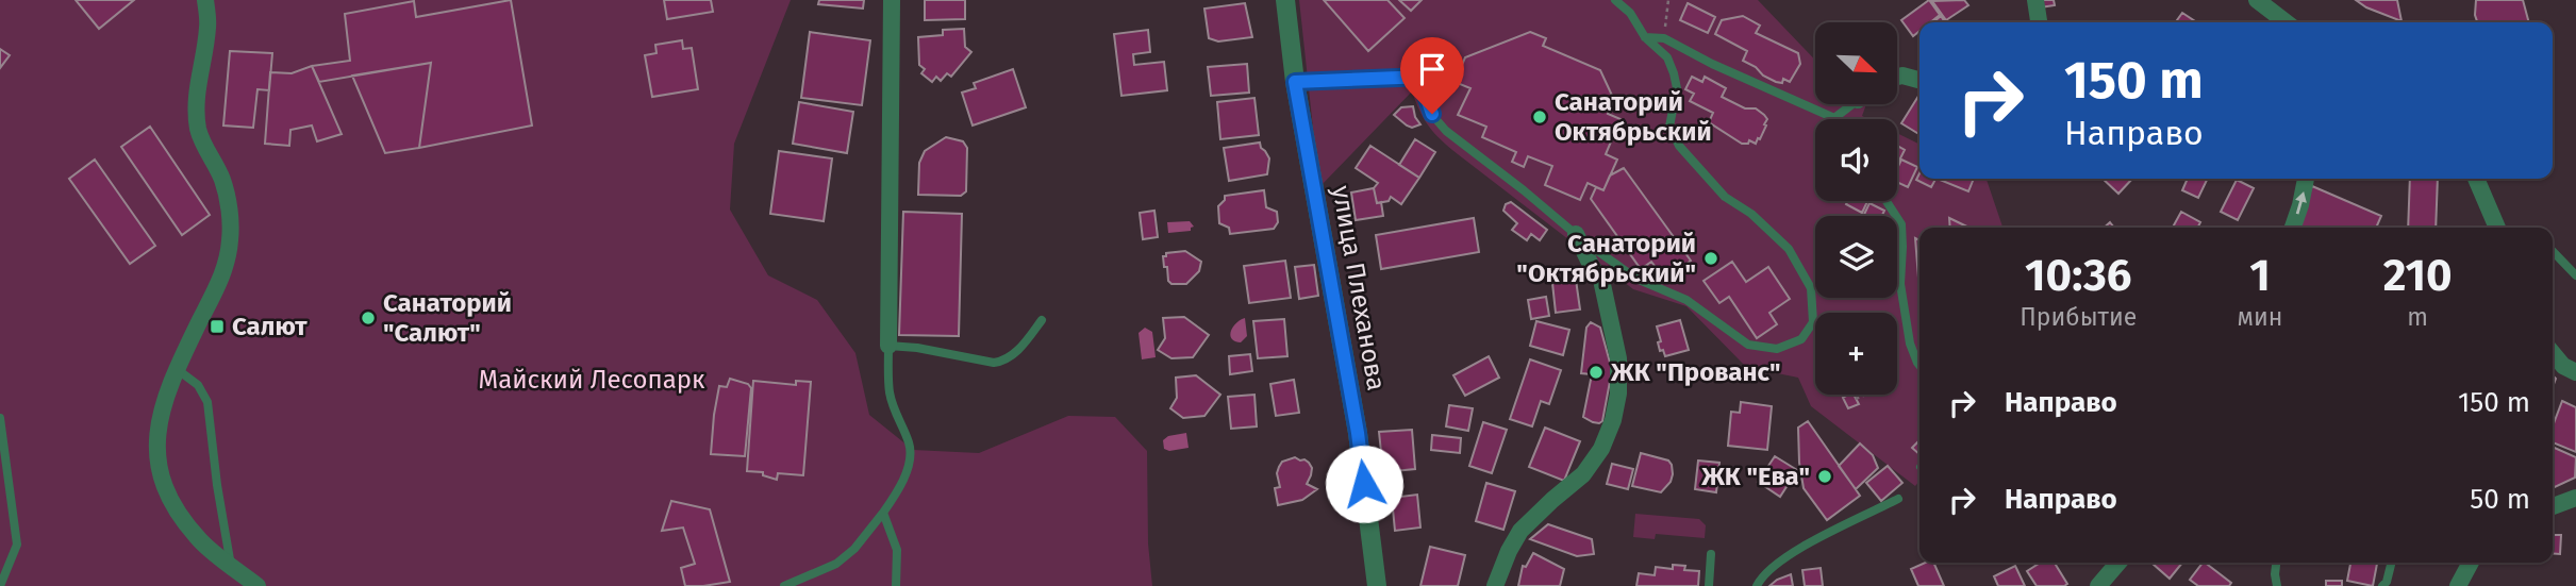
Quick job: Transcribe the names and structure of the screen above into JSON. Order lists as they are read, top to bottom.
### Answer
{
  "streets": {
    "street": ["улица Плеханова"]
  },
  "parks": ["Майский Лесопарк"],
  "places": {
    "other": [
      "Санаторий Октябрьский",
      "Санаторий \"Октябрьский\"",
      "Санаторий \"Салют\"",
      "ЖК \"Прованс\"",
      "ЖК \"Ева\""
    ],
    "transit": ["Салют"]
  },
  "north": "bottom right",
  "page": {
    "map_buttons": "+",
    "turn": ["150 m", "Направо"],
    "eta": [
      "10:36",
      "Прибытие",
      "1",
      "мин",
      "210",
      "m"
    ],
    "list": [
      {
        "name": "Направо",
        "value": "150 m"
      },
      {
        "name": "Направо",
        "value": "50 m"
      }
    ]
  }
}
